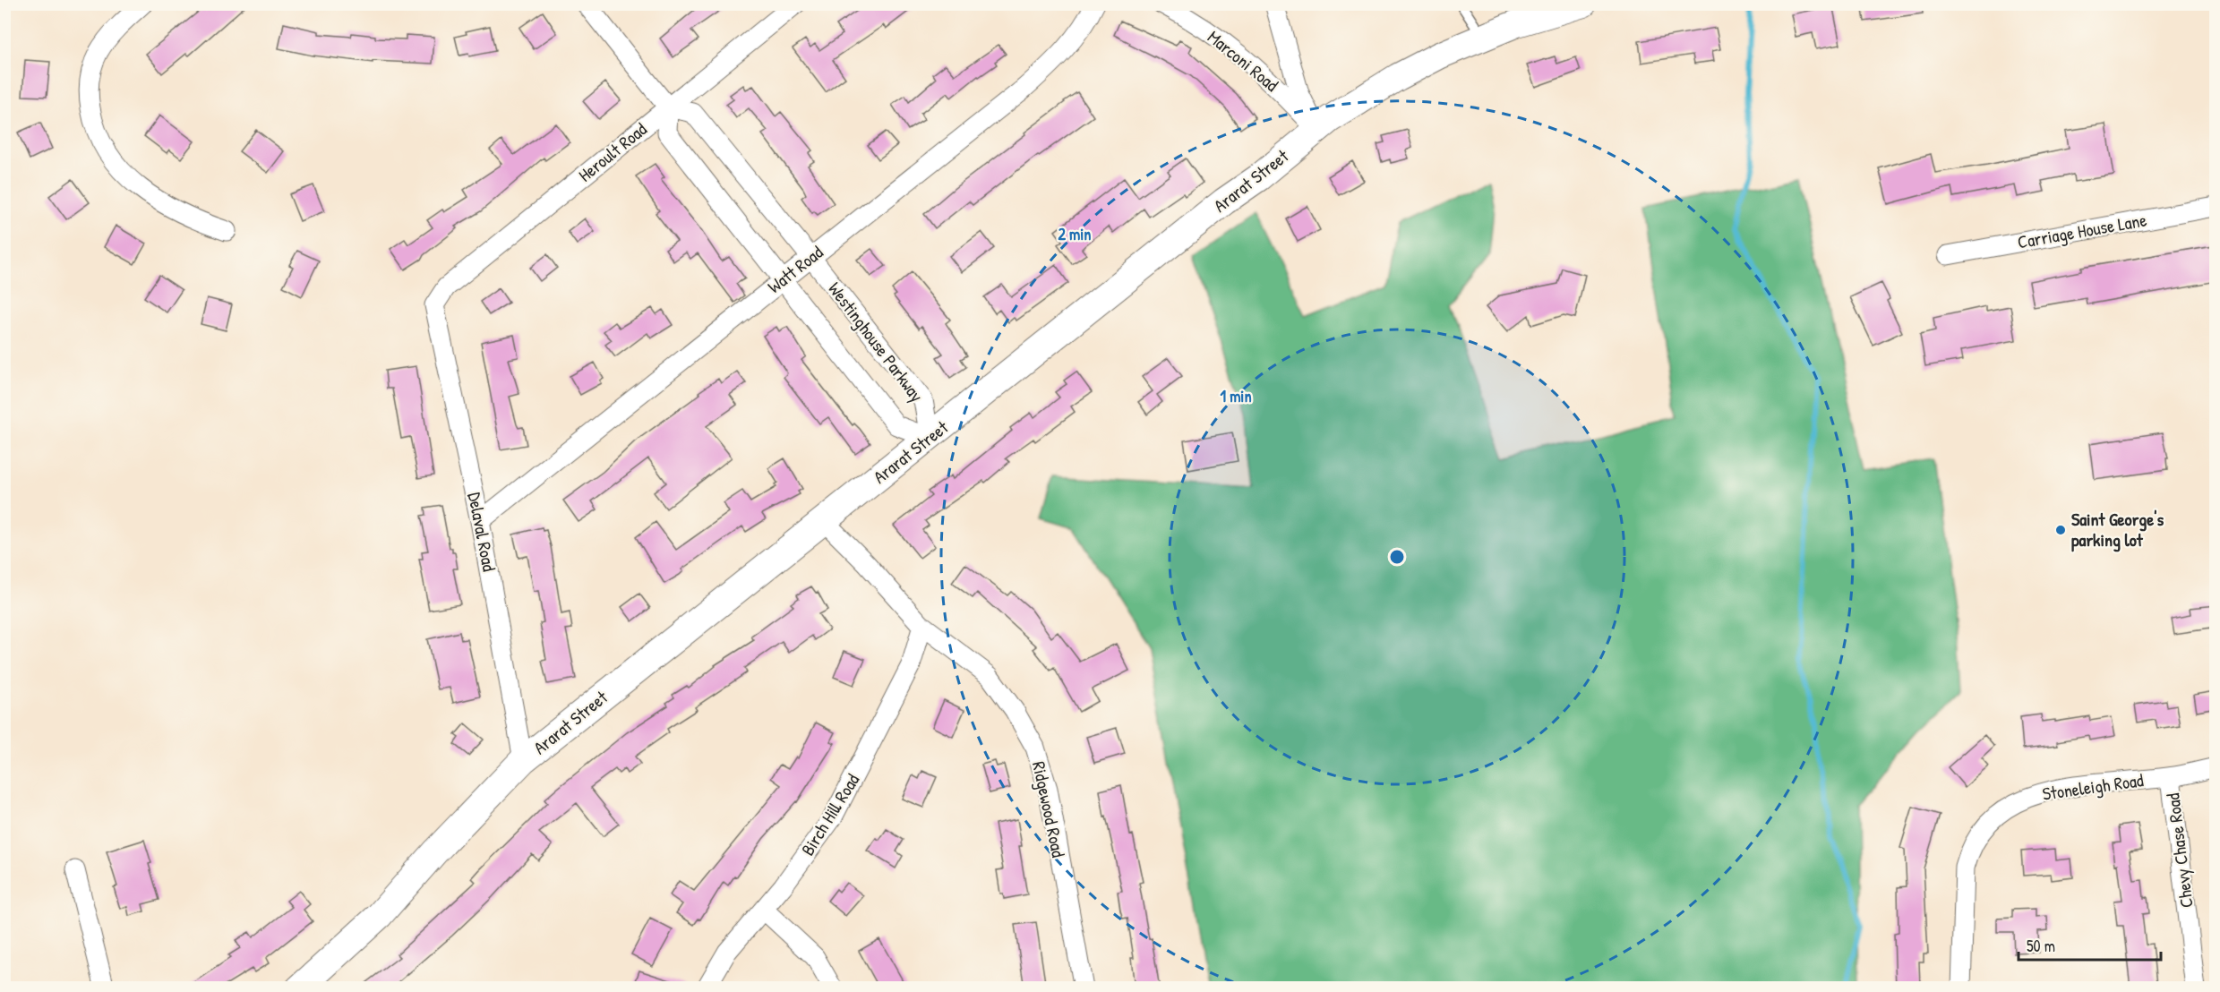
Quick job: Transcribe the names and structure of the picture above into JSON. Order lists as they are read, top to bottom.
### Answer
{
  "streets": {
    "main road": ["Ararat Street"],
    "street": [
      "Marconi Road",
      "Heroult Road",
      "Carriage House Lane",
      "Watt Road",
      "Westinghouse Parkway",
      "Delaval Road",
      "Stoneleigh Road",
      "Ridgewood Road",
      "Birch Hill Road",
      "Chevy Chase Road"
    ]
  },
  "crossings": [
    ["Marconi Road", "Ararat Street"],
    ["Heroult Road", "Westinghouse Parkway"],
    ["Heroult Road", "Delaval Road"],
    ["Ararat Street", "Westinghouse Parkway"],
    ["Ararat Street", "Delaval Road"],
    ["Ararat Street", "Ridgewood Road"],
    ["Watt Road", "Westinghouse Parkway"],
    ["Watt Road", "Delaval Road"],
    ["Stoneleigh Road", "Chevy Chase Road"],
    ["Ridgewood Road", "Birch Hill Road"]
  ],
  "places": ["Saint George's parking lot"],
  "scale_bar": "50 m",
  "rings": ["2 min", "1 min"]
}
